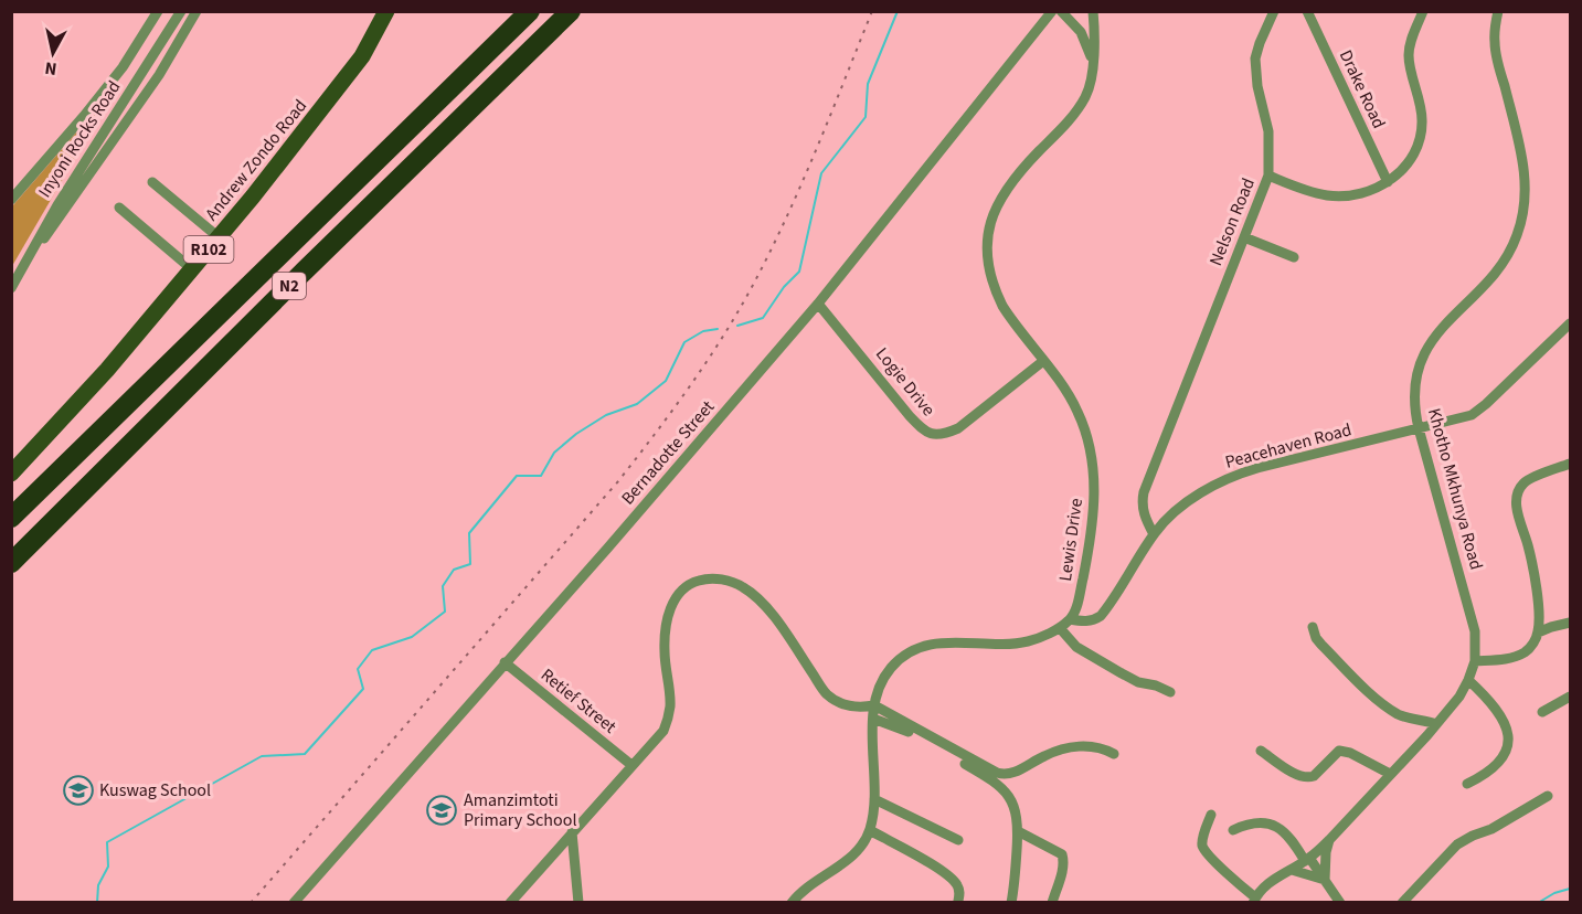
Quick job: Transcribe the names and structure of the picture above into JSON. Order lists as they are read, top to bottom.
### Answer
{
  "streets": {
    "highway": ["N2"],
    "main road": ["Andrew Zondo Road", "R102"],
    "street": [
      "Drake Road",
      "Inyoni Rocks Road",
      "Nelson Road",
      "Logie Drive",
      "Peacehaven Road",
      "Bernadotte Street",
      "Khotho Mkhunya Road",
      "Lewis Drive",
      "Retief Street"
    ]
  },
  "crossings": [
    ["Drake Road", "Nelson Road"],
    ["Nelson Road", "Peacehaven Road"],
    ["Logie Drive", "Bernadotte Street"],
    ["Logie Drive", "Lewis Drive"],
    ["Peacehaven Road", "Khotho Mkhunya Road"],
    ["Peacehaven Road", "Lewis Drive"],
    ["Bernadotte Street", "Retief Street"]
  ],
  "places": {
    "school or university": ["Kuswag School", "Amanzimtoti Primary School"]
  },
  "north": "bottom"
}
